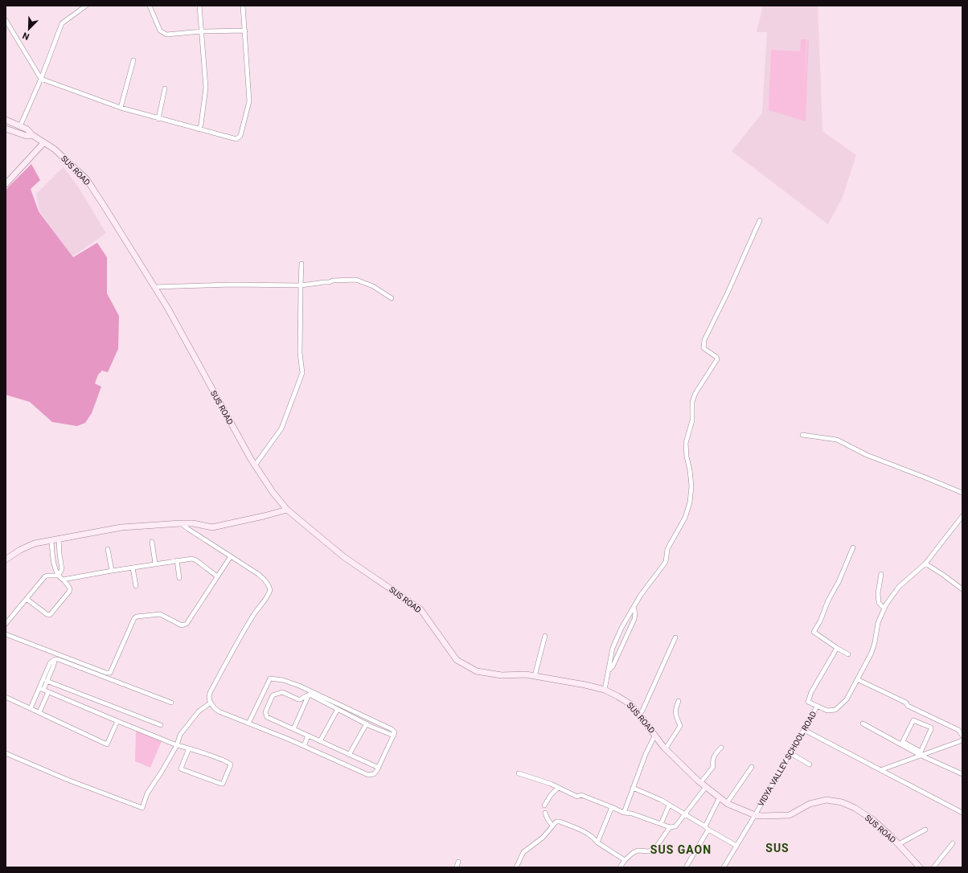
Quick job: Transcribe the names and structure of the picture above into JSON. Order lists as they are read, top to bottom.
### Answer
{
  "streets": {
    "main road": ["SUS ROAD"],
    "street": ["VIDYA VALLEY SCHOOL ROAD"]
  },
  "crossings": [
    ["SUS ROAD", "VIDYA VALLEY SCHOOL ROAD"]
  ],
  "districts": ["SUS", "SUS GAON"],
  "north": "bottom left"
}
